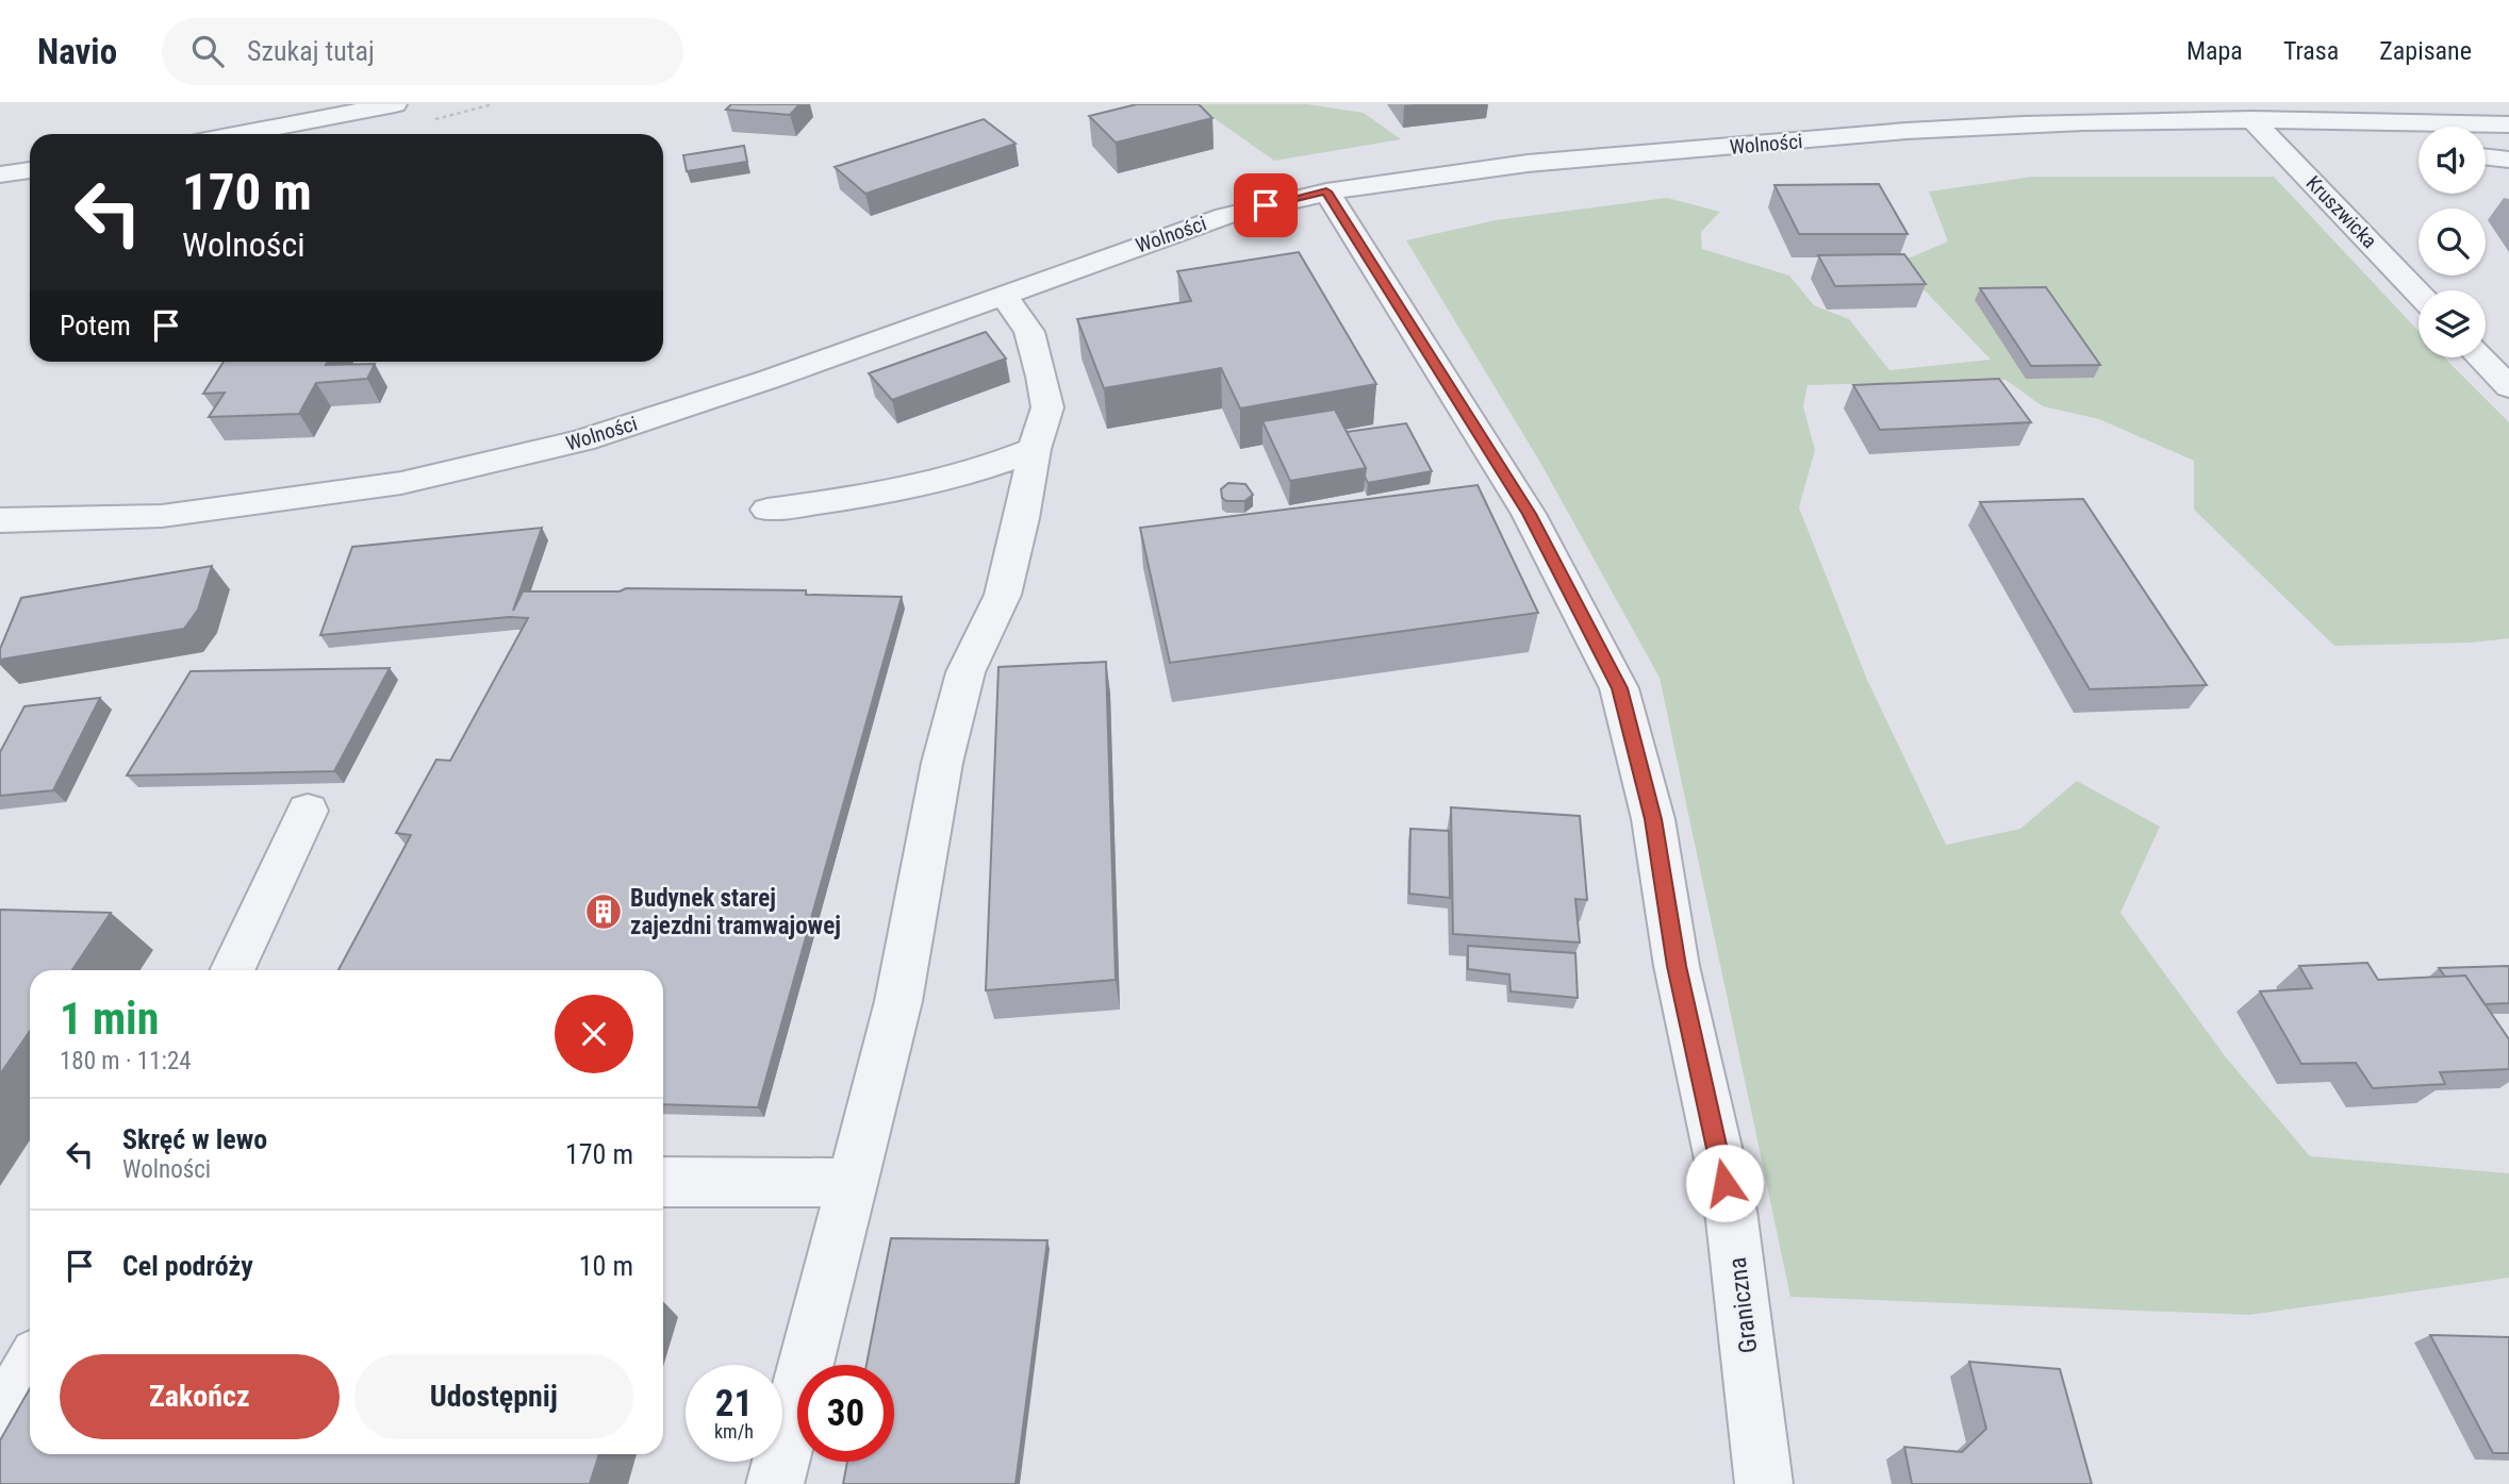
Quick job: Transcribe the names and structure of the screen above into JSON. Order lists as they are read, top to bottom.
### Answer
{
  "streets": {
    "street": ["Wolności", "Kruszwicka", "Graniczna"]
  },
  "crossings": [
    ["Wolności", "Kruszwicka"],
    ["Wolności", "Graniczna"]
  ],
  "places": {
    "building": ["Budynek starej zajezdni tramwajowej"]
  },
  "page": {
    "header": "Navio",
    "search": "Szukaj tutaj",
    "nav": ["Mapa", "Trasa", "Zapisane"],
    "turn": ["170 m", "Wolności"],
    "then": "Potem",
    "heading": ["1 min", "180 m · 11:24"],
    "list": [
      {
        "name": "Skręć w lewo",
        "note": "Wolności",
        "value": "170 m"
      },
      {
        "name": "Cel podróży",
        "value": "10 m"
      }
    ],
    "buttons": ["Zakończ", "Udostępnij"],
    "speed": "21 km/h",
    "limit": "30"
  }
}
